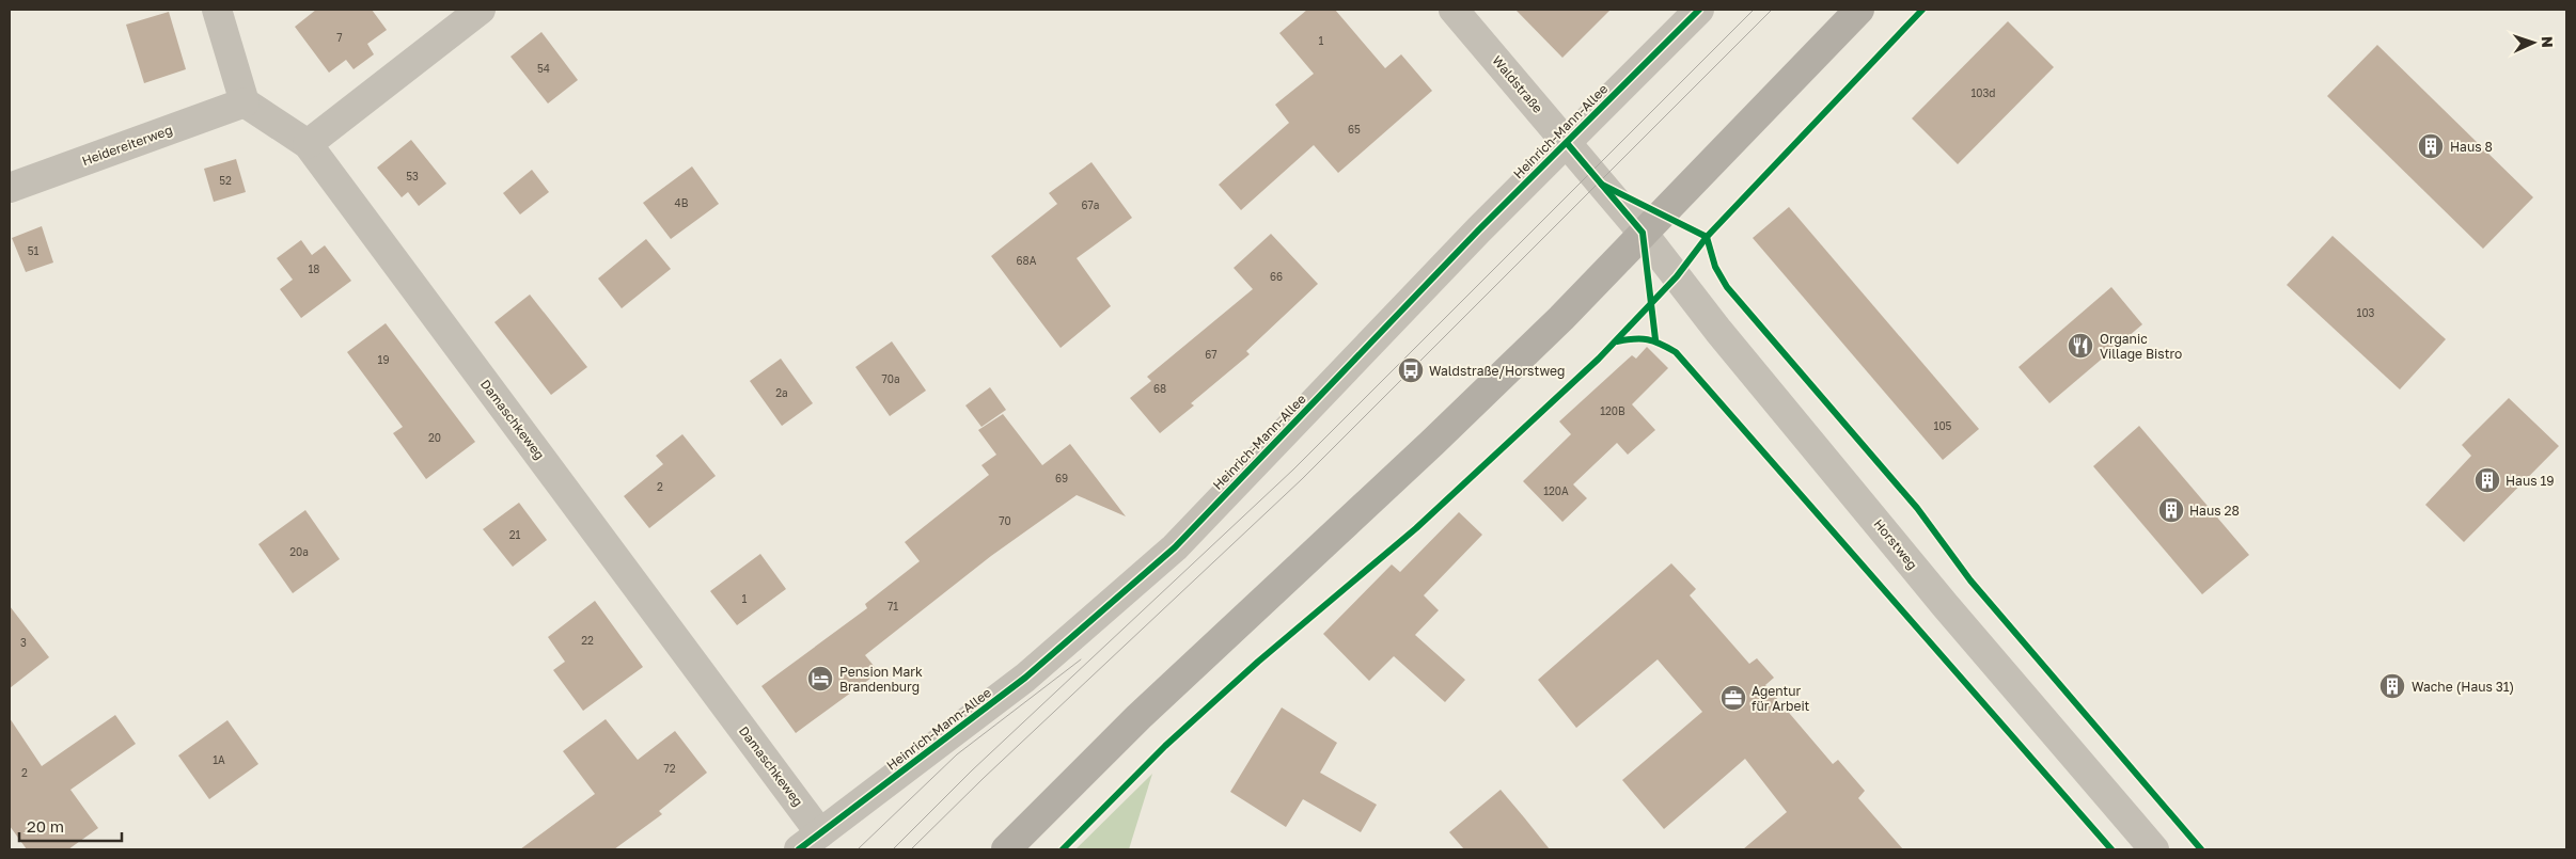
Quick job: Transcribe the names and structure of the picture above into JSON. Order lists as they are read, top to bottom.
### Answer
{
  "streets": {
    "street": [
      "Waldstraße",
      "Heinrich-Mann-Allee",
      "Heidereiterweg",
      "Damaschkeweg",
      "Horstweg"
    ]
  },
  "crossings": [
    ["Waldstraße", "Heinrich-Mann-Allee"],
    ["Waldstraße", "Horstweg"],
    ["Heinrich-Mann-Allee", "Damaschkeweg"],
    ["Heidereiterweg", "Damaschkeweg"]
  ],
  "places": {
    "building": [
      "Haus 8",
      "Haus 19",
      "Haus 28",
      "Wache (Haus 31)"
    ],
    "restaurant": ["Organic Village Bistro"],
    "bus stop": ["Waldstraße/Horstweg"],
    "hotel": ["Pension Mark Brandenburg"],
    "office": ["Agentur für Arbeit"]
  },
  "house_numbers": [
    "7",
    "1",
    "54",
    "103d",
    "65",
    "53",
    "52",
    "4B",
    "67a",
    "51",
    "68A",
    "18",
    "66",
    "103",
    "67",
    "19",
    "70a",
    "68",
    "2a",
    "120B",
    "105",
    "20",
    "69",
    "2",
    "120A",
    "70",
    "21",
    "20a",
    "1",
    "71",
    "22",
    "3",
    "1A",
    "72",
    "2"
  ],
  "scale_bar": "20 m",
  "north": "right"
}
